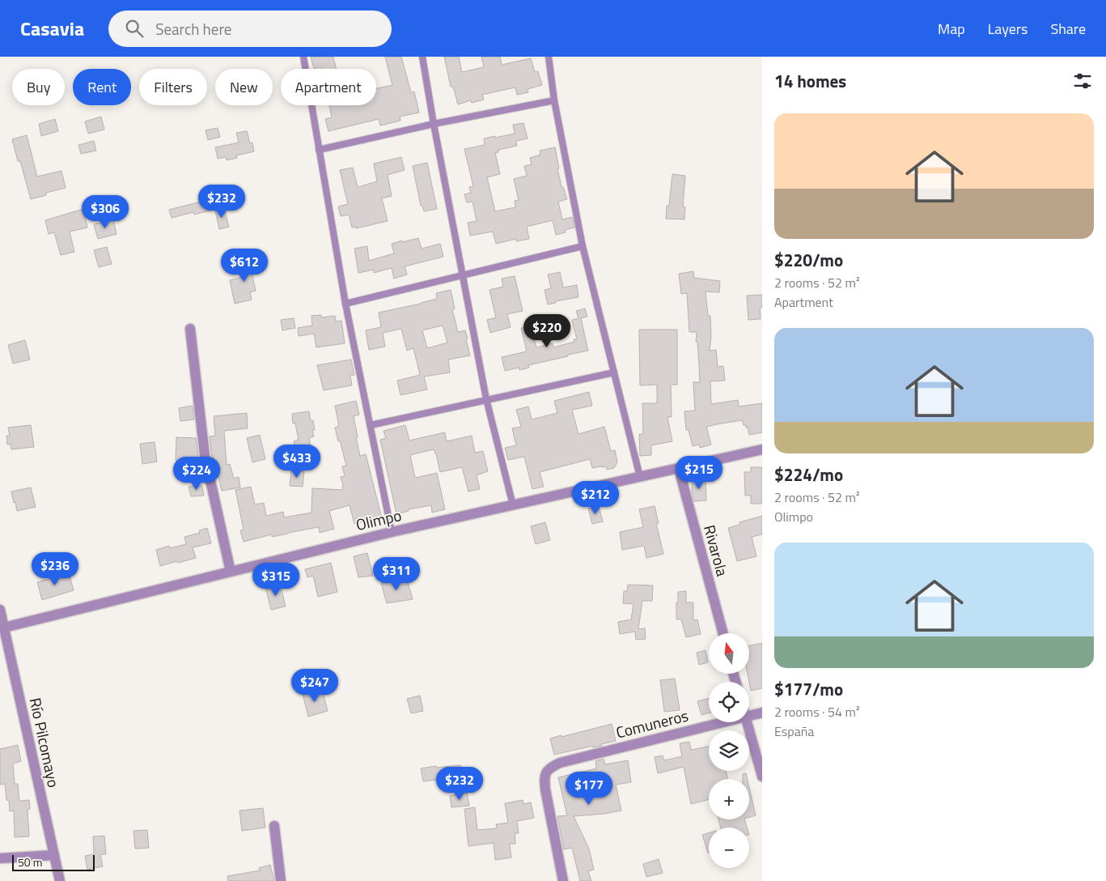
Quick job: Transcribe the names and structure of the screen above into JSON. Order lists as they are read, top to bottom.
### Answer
{
  "streets": {
    "street": [
      "Olimpo",
      "Rivarola",
      "Comuneros",
      "Río Pilcomayo"
    ]
  },
  "crossings": [
    ["Olimpo", "Rivarola"],
    ["Olimpo", "Río Pilcomayo"]
  ],
  "scale_bar": "50 m",
  "north": "top",
  "page": {
    "header": "Casavia",
    "search": "Search here",
    "nav": ["Map", "Layers", "Share"],
    "heading": "14 homes",
    "chip": [
      "Buy",
      "Rent",
      "Filters",
      "New",
      "Apartment"
    ],
    "list": [
      {
        "name": "$220/mo",
        "note": "2 rooms · 52 m² · Apartment"
      },
      {
        "name": "$224/mo",
        "note": "2 rooms · 52 m² · Olimpo"
      },
      {
        "name": "$177/mo",
        "note": "2 rooms · 54 m² · España"
      }
    ],
    "price": [
      "$232",
      "$306",
      "$612",
      "$220",
      "$433",
      "$215",
      "$224",
      "$212",
      "$236",
      "$311",
      "$315",
      "$247",
      "$232",
      "$177"
    ],
    "map_buttons": ["+", "−"],
    "scale": "50 m"
  }
}
